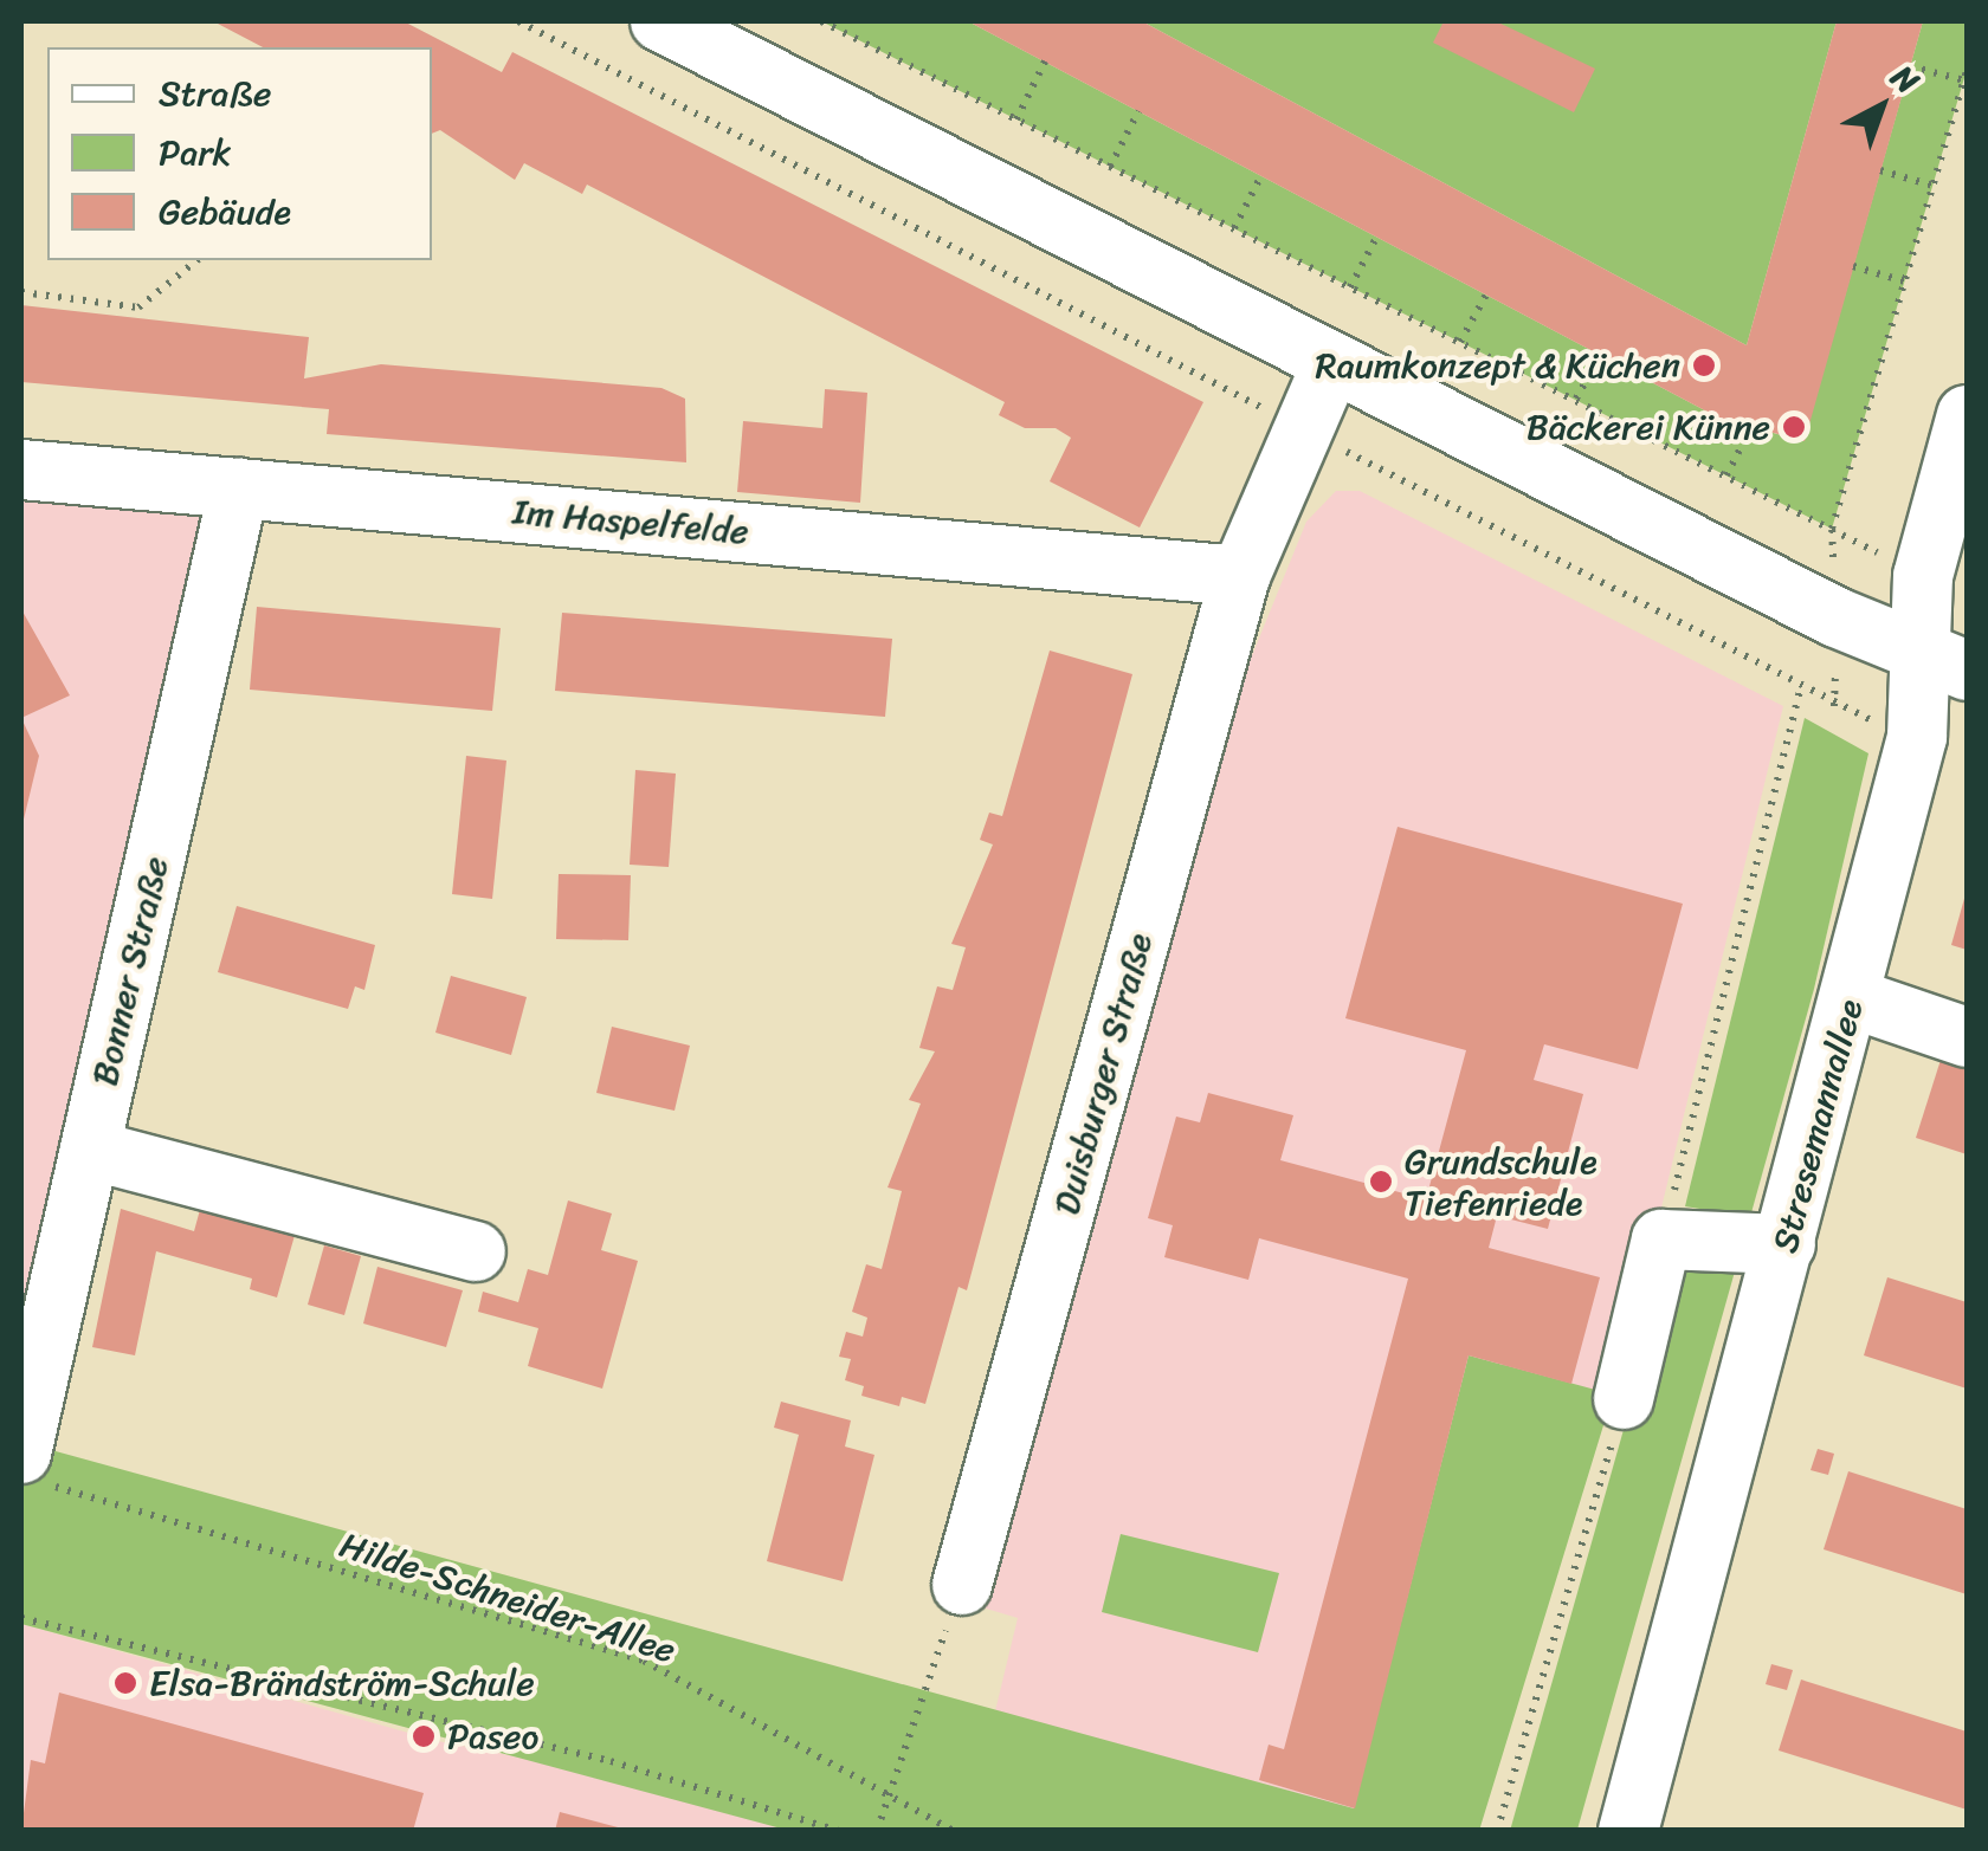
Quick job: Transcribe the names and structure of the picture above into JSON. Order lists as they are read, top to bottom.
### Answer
{
  "streets": {
    "street": [
      "Im Haspelfelde",
      "Bonner Straße",
      "Duisburger Straße",
      "Stresemannallee"
    ],
    "path": ["Hilde-Schneider-Allee"]
  },
  "crossings": [
    ["Im Haspelfelde", "Bonner Straße"],
    ["Im Haspelfelde", "Duisburger Straße"],
    ["Bonner Straße", "Hilde-Schneider-Allee"]
  ],
  "places": [
    "Raumkonzept & Küchen",
    "Bäckerei Künne",
    "Grundschule Tiefenriede",
    "Elsa-Brändström-Schule",
    "Paseo"
  ],
  "legend": ["Straße", "Park", "Gebäude"],
  "north": "top right"
}
